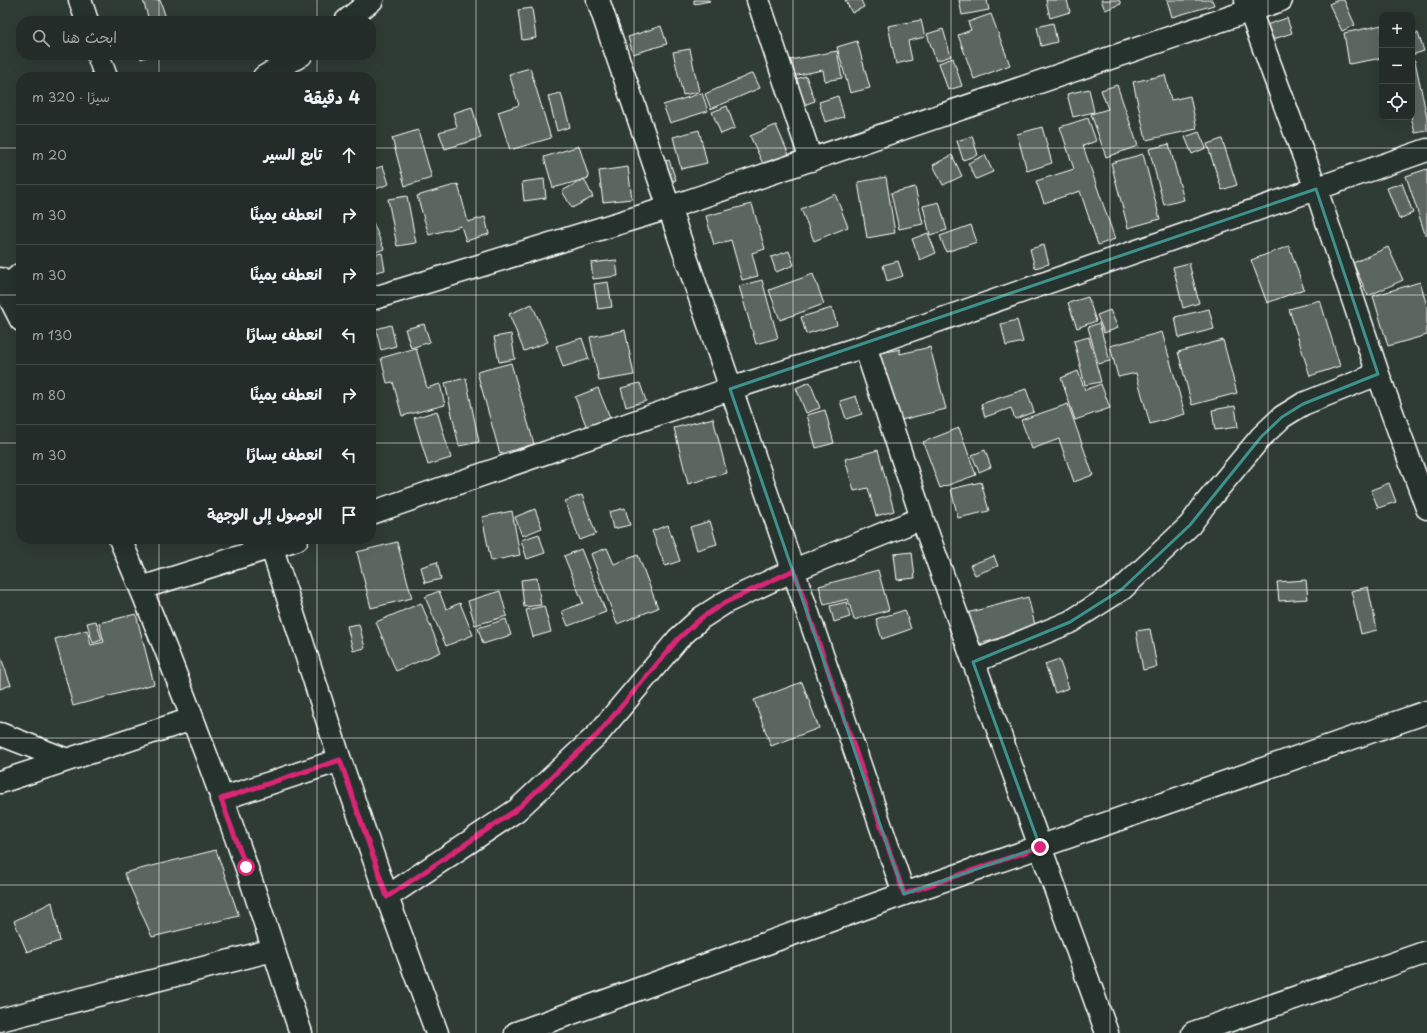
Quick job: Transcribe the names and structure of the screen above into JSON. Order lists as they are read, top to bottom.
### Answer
{
  "page": {
    "map_buttons": ["+", "−"],
    "search": "ابحث هنا",
    "heading": ["4 دقيقة", "سيرًا · 320 m"],
    "list": [
      ["تابع السير", "20 m"],
      ["انعطف يمينًا", "30 m"],
      ["انعطف يمينًا", "30 m"],
      ["انعطف يسارًا", "130 m"],
      ["انعطف يمينًا", "80 m"],
      ["انعطف يسارًا", "30 m"],
      "الوصول إلى الوجهة"
    ]
  }
}
